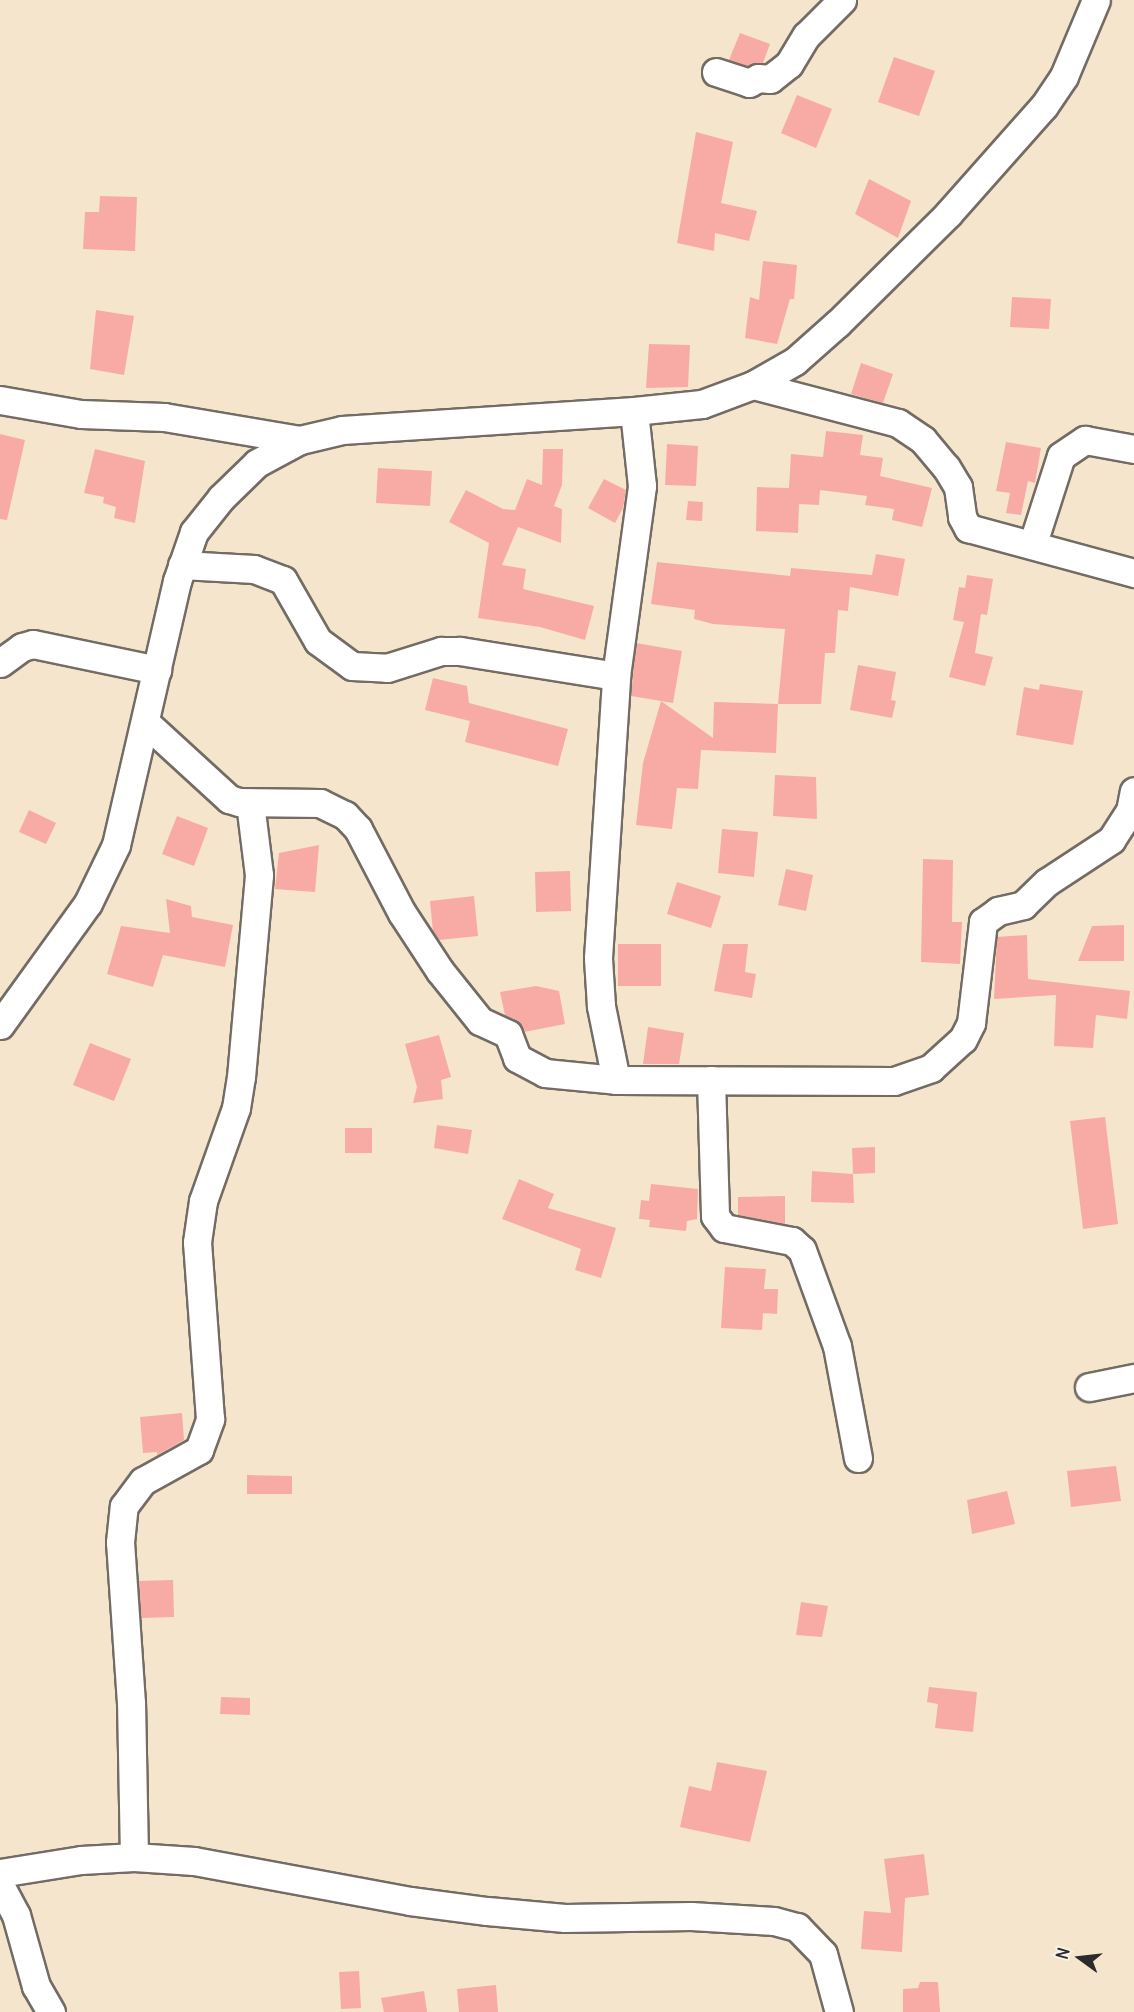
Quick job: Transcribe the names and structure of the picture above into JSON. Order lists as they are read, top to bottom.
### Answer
{
  "north": "left"
}
